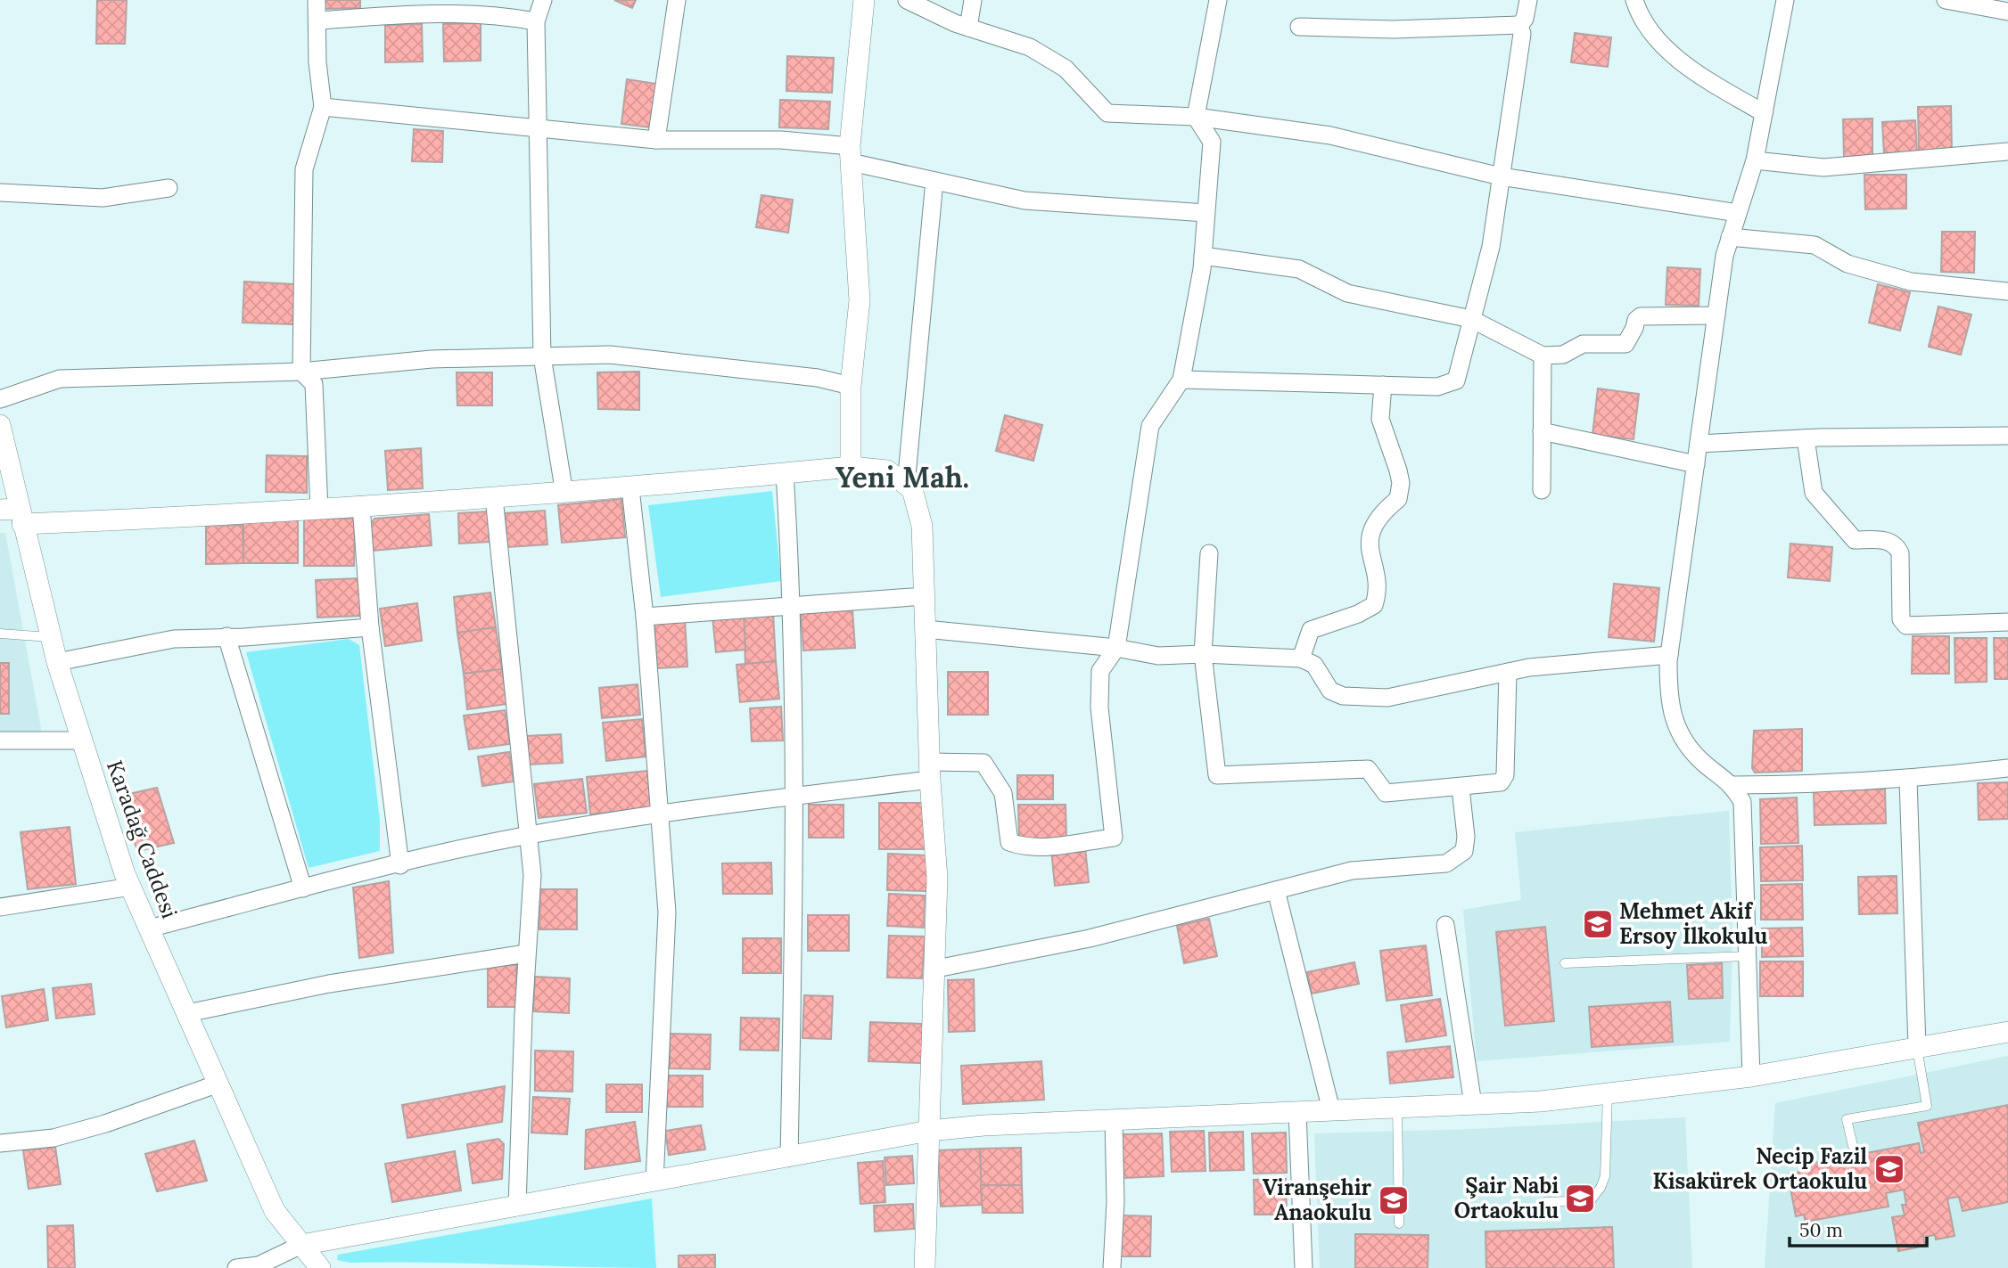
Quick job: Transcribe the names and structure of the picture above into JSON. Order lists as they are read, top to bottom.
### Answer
{
  "streets": {
    "street": ["Karadağ Caddesi"]
  },
  "districts": ["Yeni Mah."],
  "places": {
    "school or university": [
      "Mehmet Akif Ersoy İlkokulu",
      "Necip Fazil Kisakürek Ortaokulu",
      "Şair Nabi Ortaokulu",
      "Viranşehir Anaokulu"
    ]
  },
  "scale_bar": "50 m"
}
